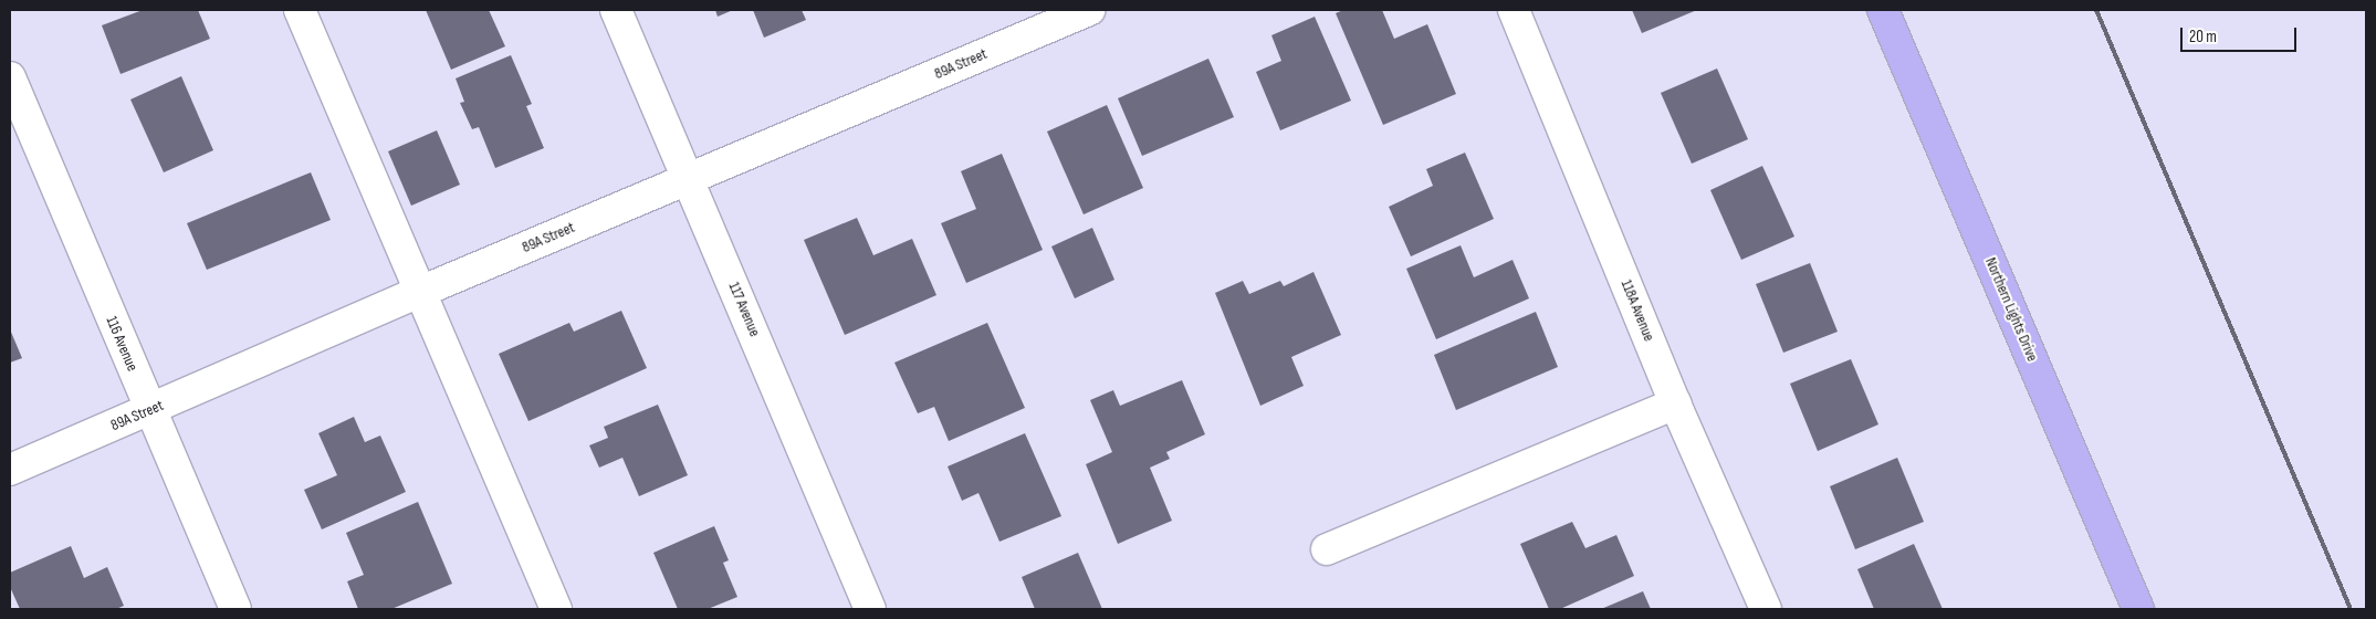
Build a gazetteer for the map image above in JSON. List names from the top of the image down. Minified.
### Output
{"streets":{"main road":["Northern Lights Drive"],"street":["89A Street","117 Avenue","118A Avenue","116 Avenue"]},"crossings":[["89A Street","117 Avenue"],["89A Street","116 Avenue"]],"scale_bar":"20 m"}
